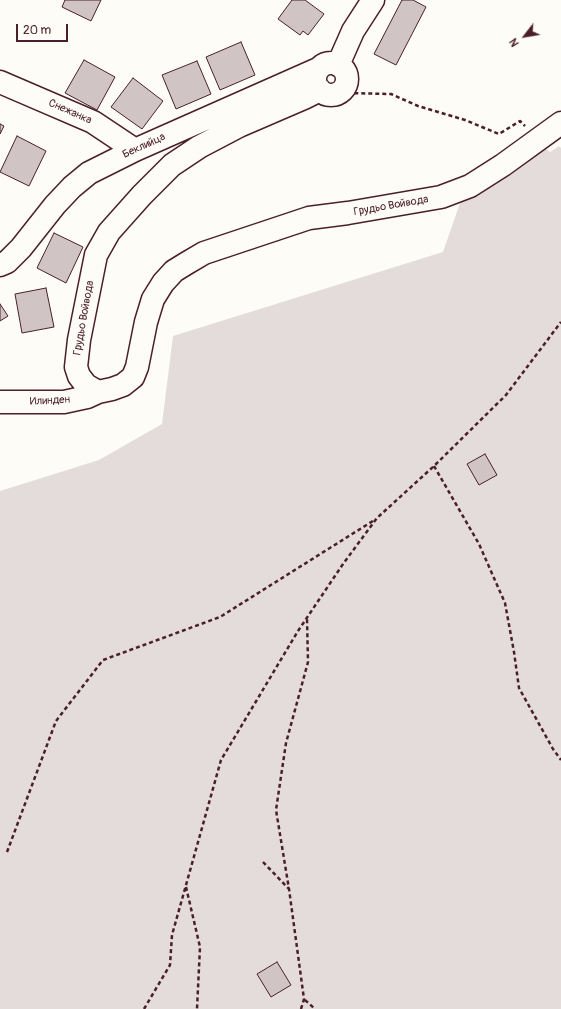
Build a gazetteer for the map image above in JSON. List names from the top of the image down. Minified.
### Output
{"streets":{"street":["Снежанка","Беклийца","Грудьо Войвода","Илинден"]},"crossings":[["Снежанка","Беклийца"],["Беклийца","Грудьо Войвода"],["Грудьо Войвода","Илинден"]],"scale_bar":"20 m","north":"bottom left"}
